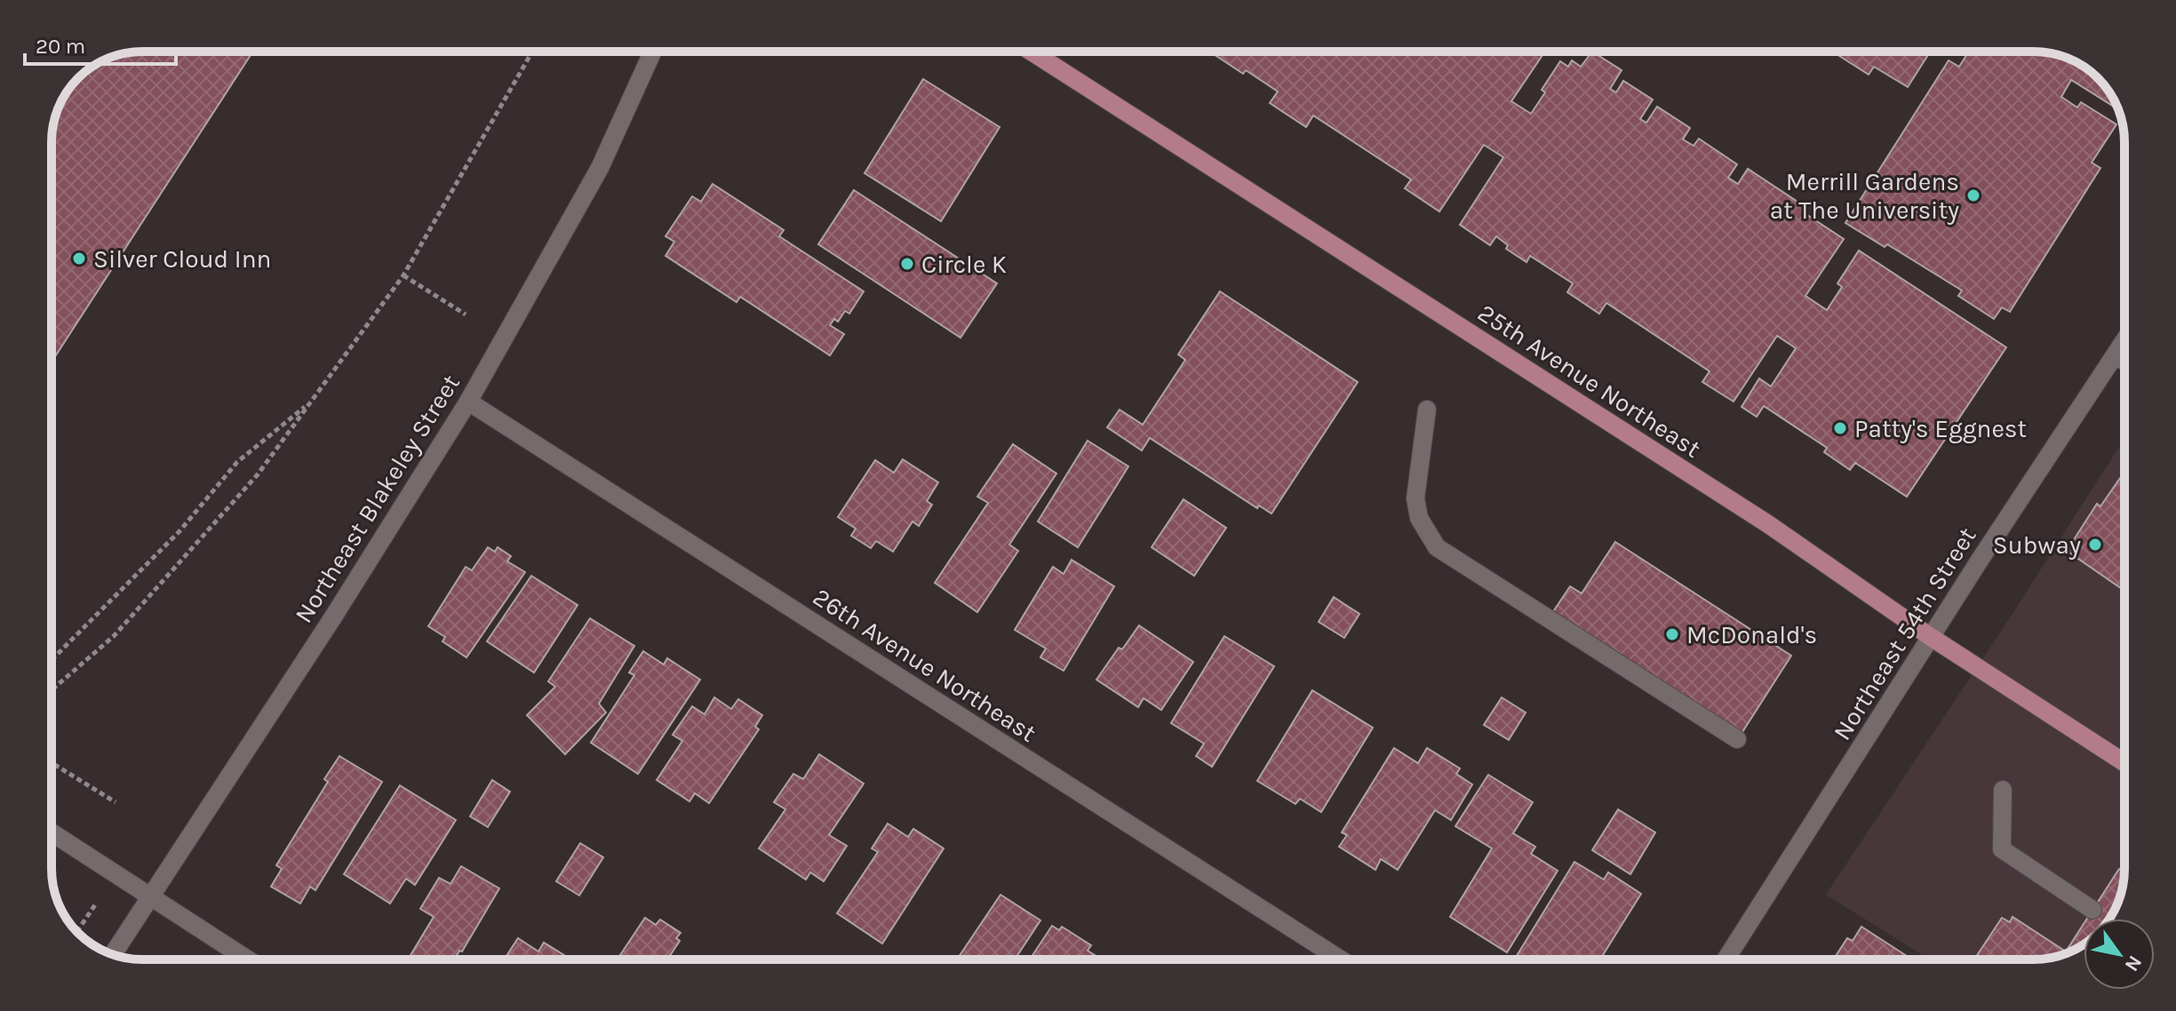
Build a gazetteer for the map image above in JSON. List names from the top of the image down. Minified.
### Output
{"streets":{"main road":["25th Avenue Northeast"],"street":["Northeast Blakeley Street","Northeast 54th Street","26th Avenue Northeast"]},"crossings":[["25th Avenue Northeast","Northeast 54th Street"],["Northeast Blakeley Street","26th Avenue Northeast"]],"places":["Merrill Gardens at The University","Silver Cloud Inn","Circle K","Patty's Eggnest","Subway","McDonald's"],"scale_bar":"20 m","north":"bottom right"}
